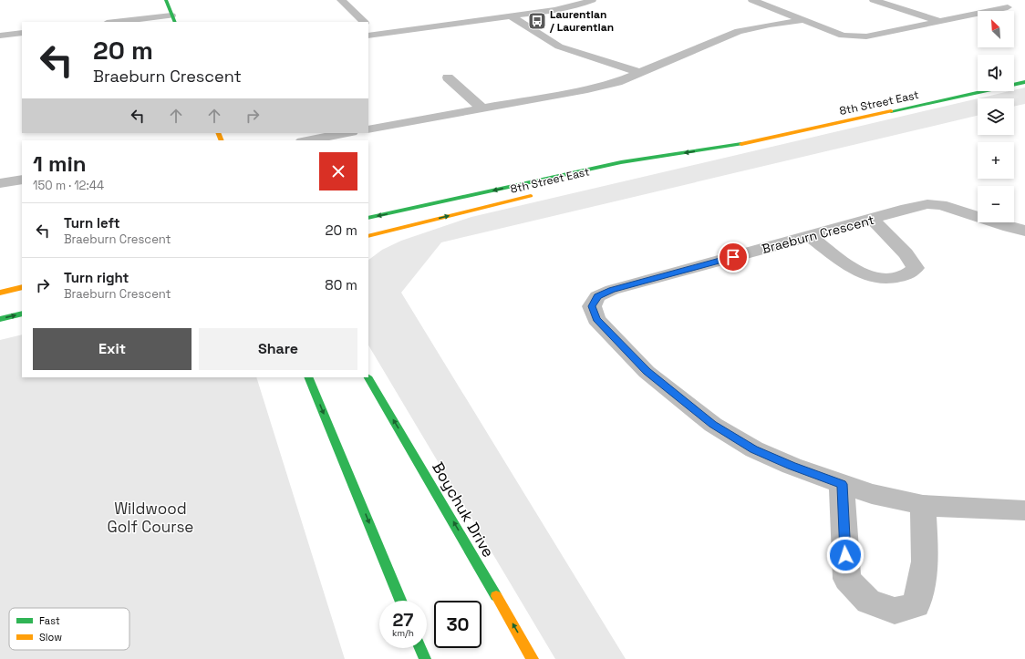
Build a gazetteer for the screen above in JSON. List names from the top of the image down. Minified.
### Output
{"streets":{"main road":["8th Street East","Boychuk Drive"],"street":["Braeburn Crescent"]},"parks":["Wildwood Golf Course"],"places":{"bus stop":["Laurentian / Laurentian"]},"legend":["Fast","Slow"],"north":"top left","page":{"map_buttons":["+","−"],"turn":["20 m","Braeburn Crescent"],"heading":["1 min","150 m · 12:44"],"list":[{"name":"Turn left","note":"Braeburn Crescent","value":"20 m"},{"name":"Turn right","note":"Braeburn Crescent","value":"80 m"}],"buttons":["Exit","Share"],"speed":"27 km/h","limit":"30"}}
